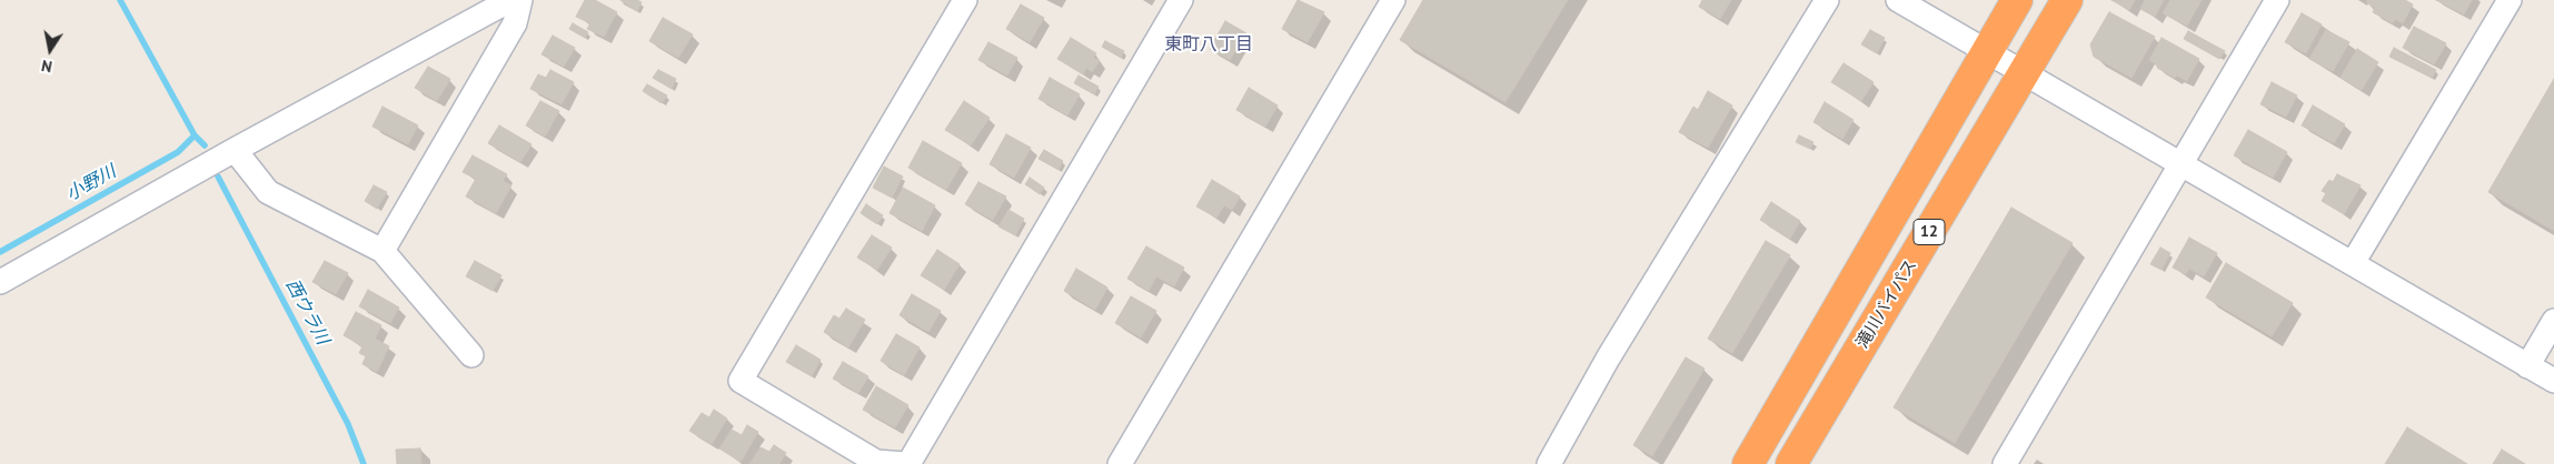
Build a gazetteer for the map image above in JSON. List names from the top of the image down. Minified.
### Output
{"streets":{"highway":["12","滝川バイパス"]},"districts":["東町八丁目"],"water":["小野川","西ウラ川"],"north":"bottom"}
